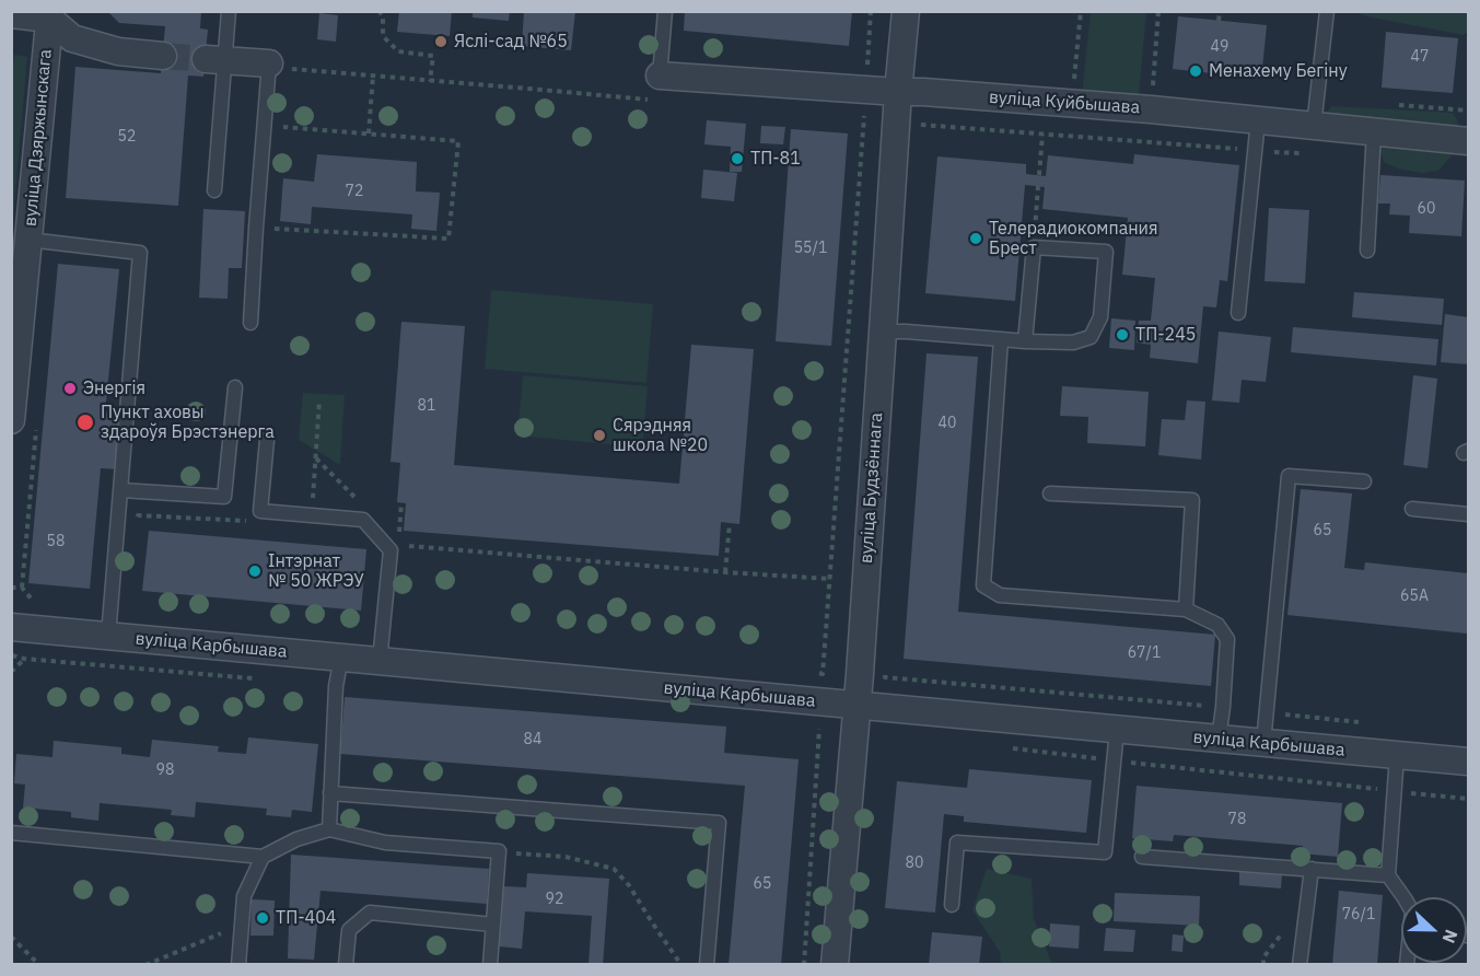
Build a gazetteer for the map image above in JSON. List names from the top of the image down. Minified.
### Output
{"streets":{"street":["вуліца Куйбышава","вуліца Дзяржынскага","вуліца Будзённага","вуліца Карбышава"]},"crossings":[["вуліца Куйбышава","вуліца Будзённага"],["вуліца Будзённага","вуліца Карбышава"]],"places":["Яслі-сад №65","Менахему Бегіну","ТП-81","Телерадиокомпания Брест","ТП-245","Энергія","Пункт аховы здароўя Брэстэнерга","Сярэдняя школа №20","Інтэрнат № 50 ЖРЭУ","ТП-404"],"house_numbers":["49","47","52","72","60","55/1","81","40","65","58","65А","67/1","84","98","78","80","65","92","76/1"],"north":"right"}
